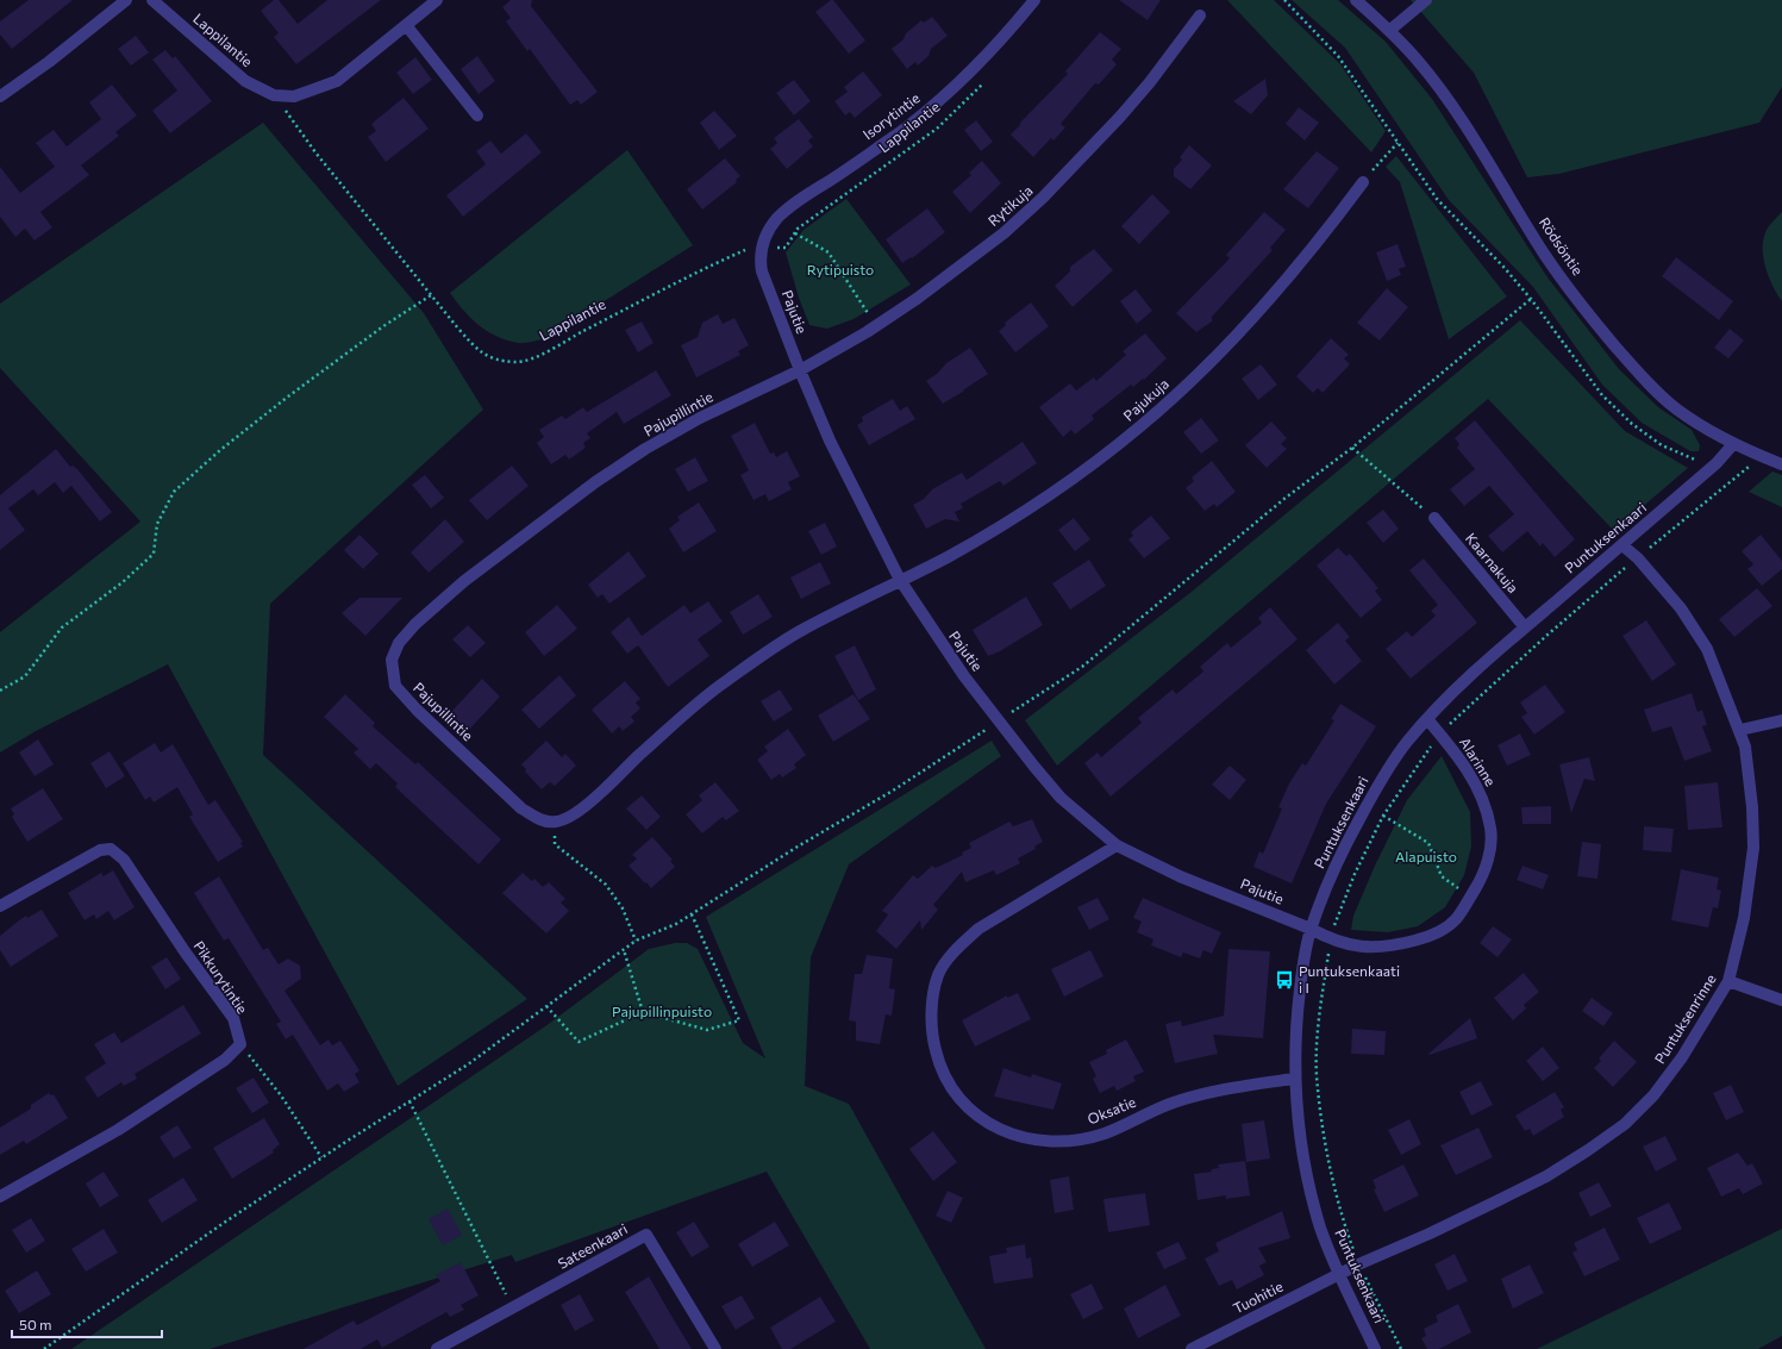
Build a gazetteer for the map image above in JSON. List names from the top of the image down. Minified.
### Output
{"streets":{"street":["Lappilantie","Isorytintie","Rytikuja","Rödsöntie","Pajutie","Pajukuja","Pajupillintie","Puntuksenkaari","Kaarnakuja","Alarinne","Pikkurytintie","Puntuksenrinne","Oksatie","Sateenkaari","Tuohitie"]},"crossings":[["Lappilantie","Isorytintie"],["Lappilantie","Pajutie"],["Isorytintie","Pajutie"],["Rytikuja","Pajutie"],["Rytikuja","Pajupillintie"],["Rödsöntie","Puntuksenkaari"],["Pajutie","Pajukuja"],["Pajutie","Pajupillintie"],["Pajutie","Puntuksenkaari"],["Pajutie","Alarinne"],["Pajutie","Oksatie"],["Puntuksenkaari","Kaarnakuja"],["Puntuksenkaari","Alarinne"],["Puntuksenkaari","Puntuksenrinne"],["Puntuksenkaari","Oksatie"],["Puntuksenkaari","Tuohitie"],["Puntuksenrinne","Tuohitie"]],"parks":["Rytipuisto","Alapuisto","Pajupillinpuisto"],"places":{"bus stop":["Puntuksenkaati i I"]},"scale_bar":"50 m"}
